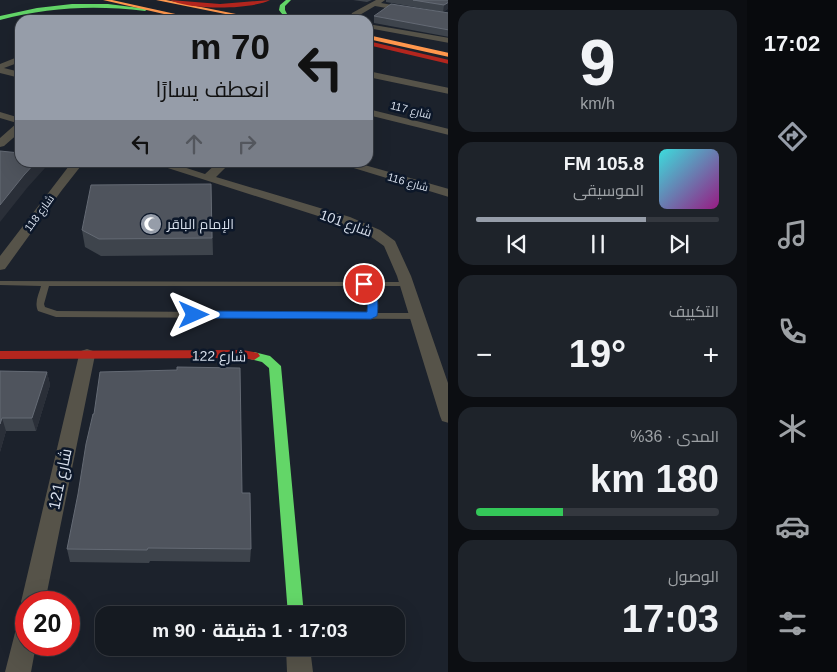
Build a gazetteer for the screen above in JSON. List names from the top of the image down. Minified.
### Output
{"streets":{"street":["شارع 117","شارع 116","شارع 118","شارع 101","شارع 122","شارع 121"]},"crossings":[["شارع 122","شارع 121"]],"places":{"mosque":["الإمام الباقر"]},"page":{"tabs":"17:02","tile":[["9","km/h"],"التكييف",["المدى · 36%","180 km"],["الوصول","17:03"]],"turn":["70 m","انعطف يسارًا"],"song":["105.8 FM","الموسيقى"],"heat":["−","19°","+"],"limit":"20","trip":"17:03 · 1 دقيقة · 90 m"}}
